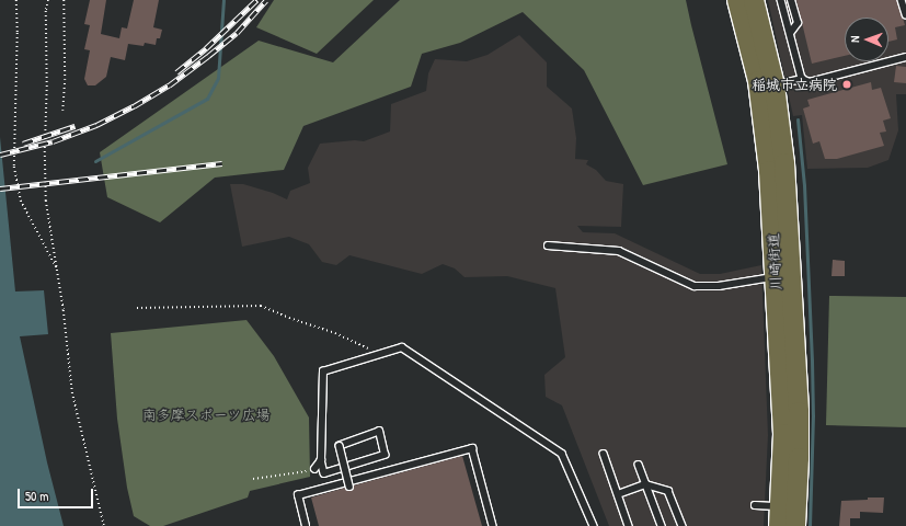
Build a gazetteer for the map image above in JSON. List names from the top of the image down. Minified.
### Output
{"streets":{"main road":["川崎街道"]},"parks":["南多摩スポーツ広場"],"places":["稲城市立病院"],"scale_bar":"50 m","north":"left"}
